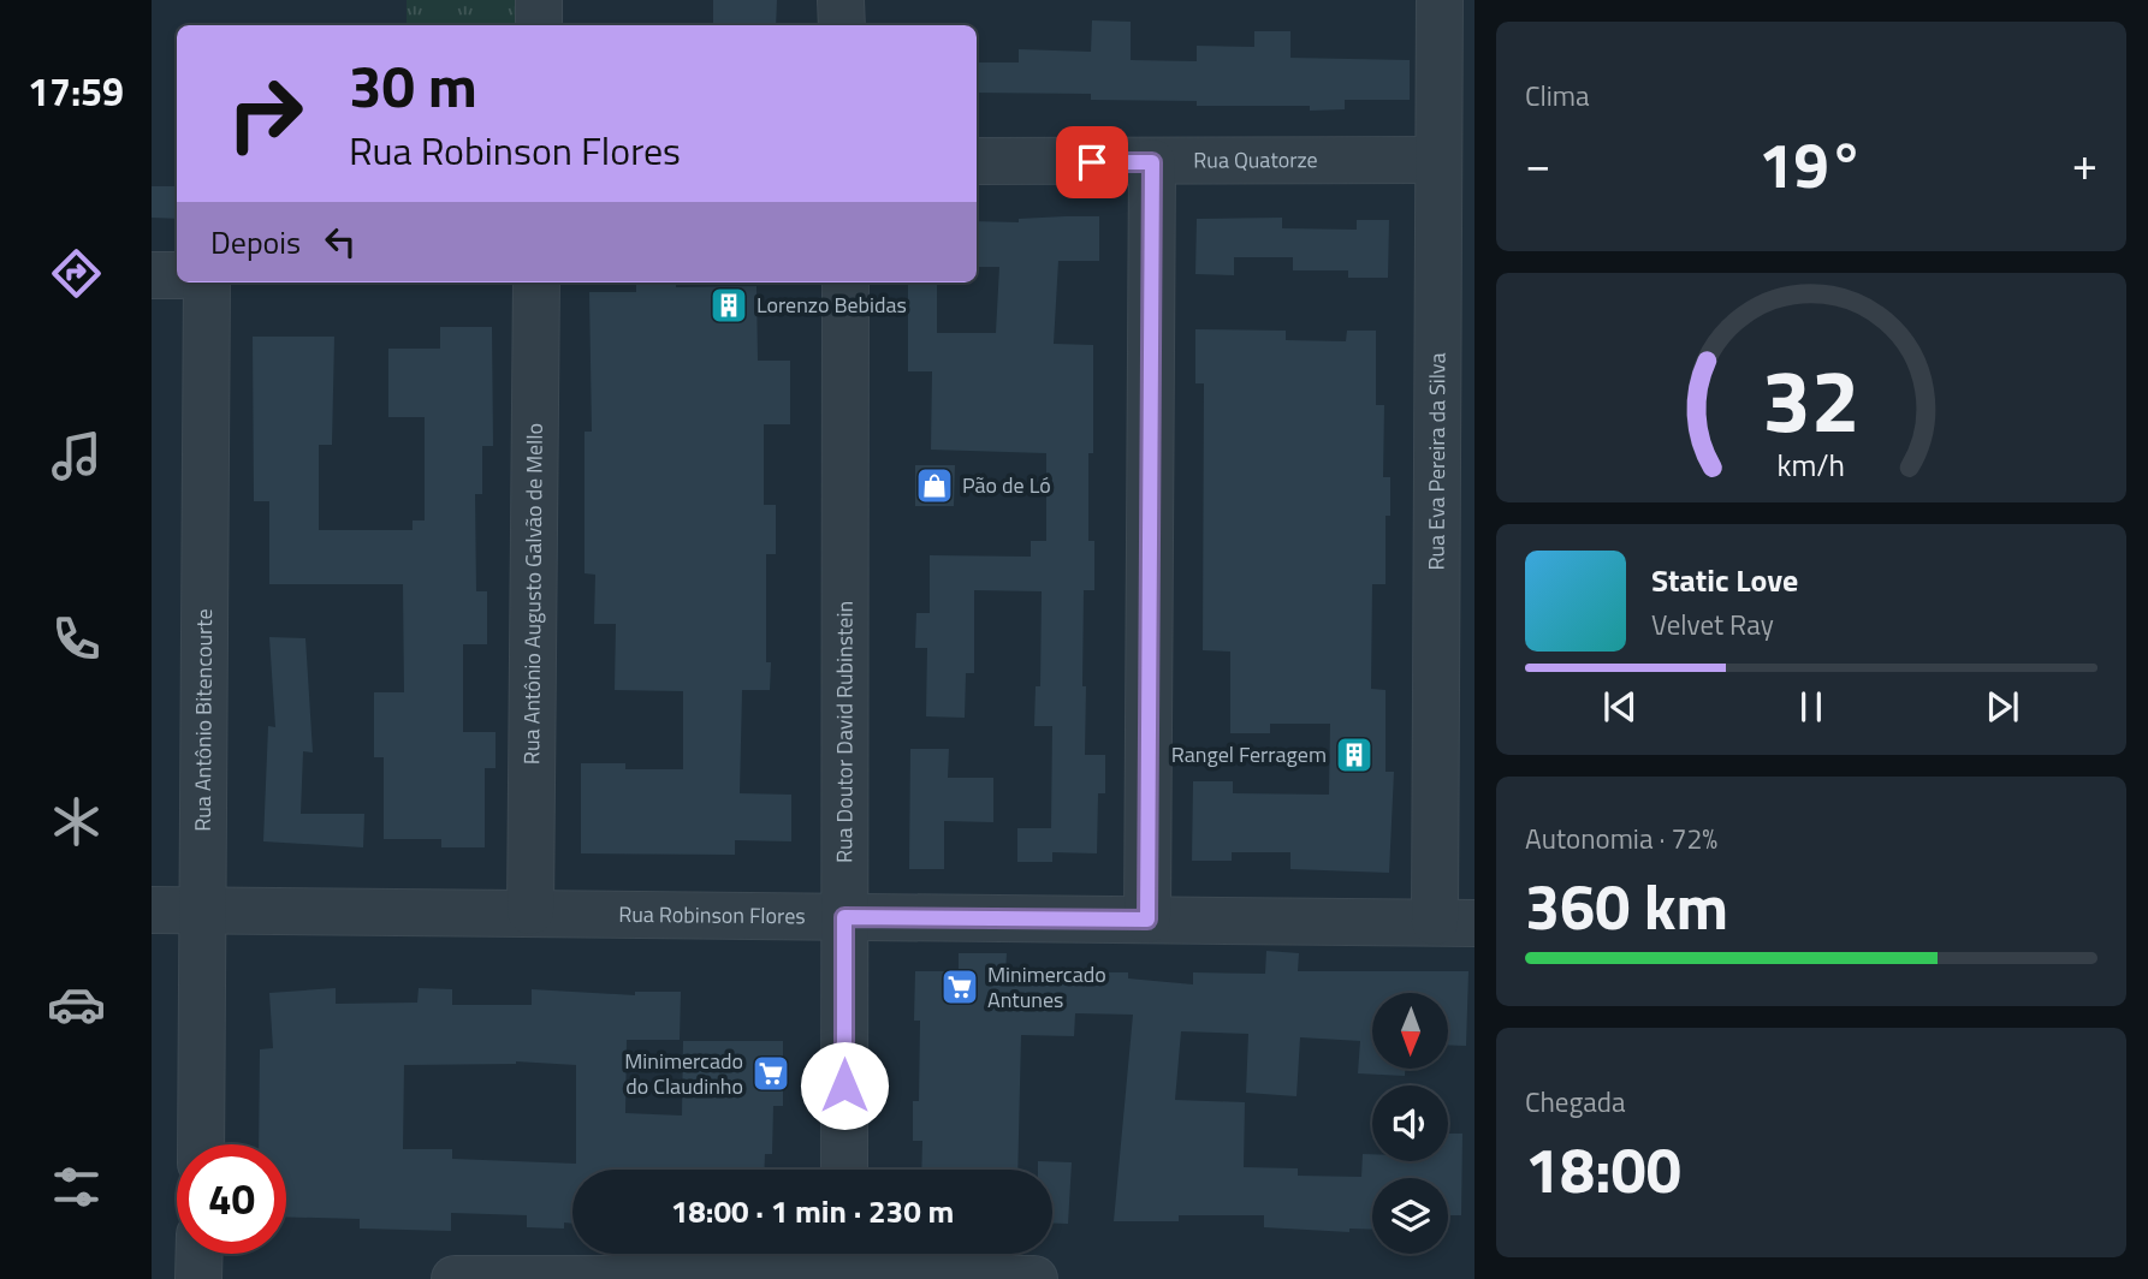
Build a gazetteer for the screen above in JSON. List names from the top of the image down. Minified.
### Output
{"streets":{"street":["Rua Quatorze","Rua Eva Pereira da Silva","Rua Antônio Augusto Galvão de Mello","Rua Antônio Bitencourte","Rua Doutor David Rubinstein","Rua Robinson Flores"]},"crossings":[["Rua Quatorze","Rua Eva Pereira da Silva"],["Rua Eva Pereira da Silva","Rua Robinson Flores"],["Rua Antônio Augusto Galvão de Mello","Rua Robinson Flores"],["Rua Antônio Bitencourte","Rua Robinson Flores"],["Rua Doutor David Rubinstein","Rua Robinson Flores"]],"places":{"building":["Lorenzo Bebidas","Rangel Ferragem"],"shop":["Pão de Ló"],"supermarket":["Minimercado Antunes","Minimercado do Claudinho"]},"north":"bottom","page":{"tabs":"17:59","tile":["Clima",["Autonomia · 72%","360 km"],["Chegada","18:00"]],"turn":["30 m","Rua Robinson Flores"],"heat":["−","19°","+"],"then":"Depois","song":["Static Love","Velvet Ray"],"limit":"40","trip":"18:00 · 1 min · 230 m","gauge":["32","km/h"]}}
